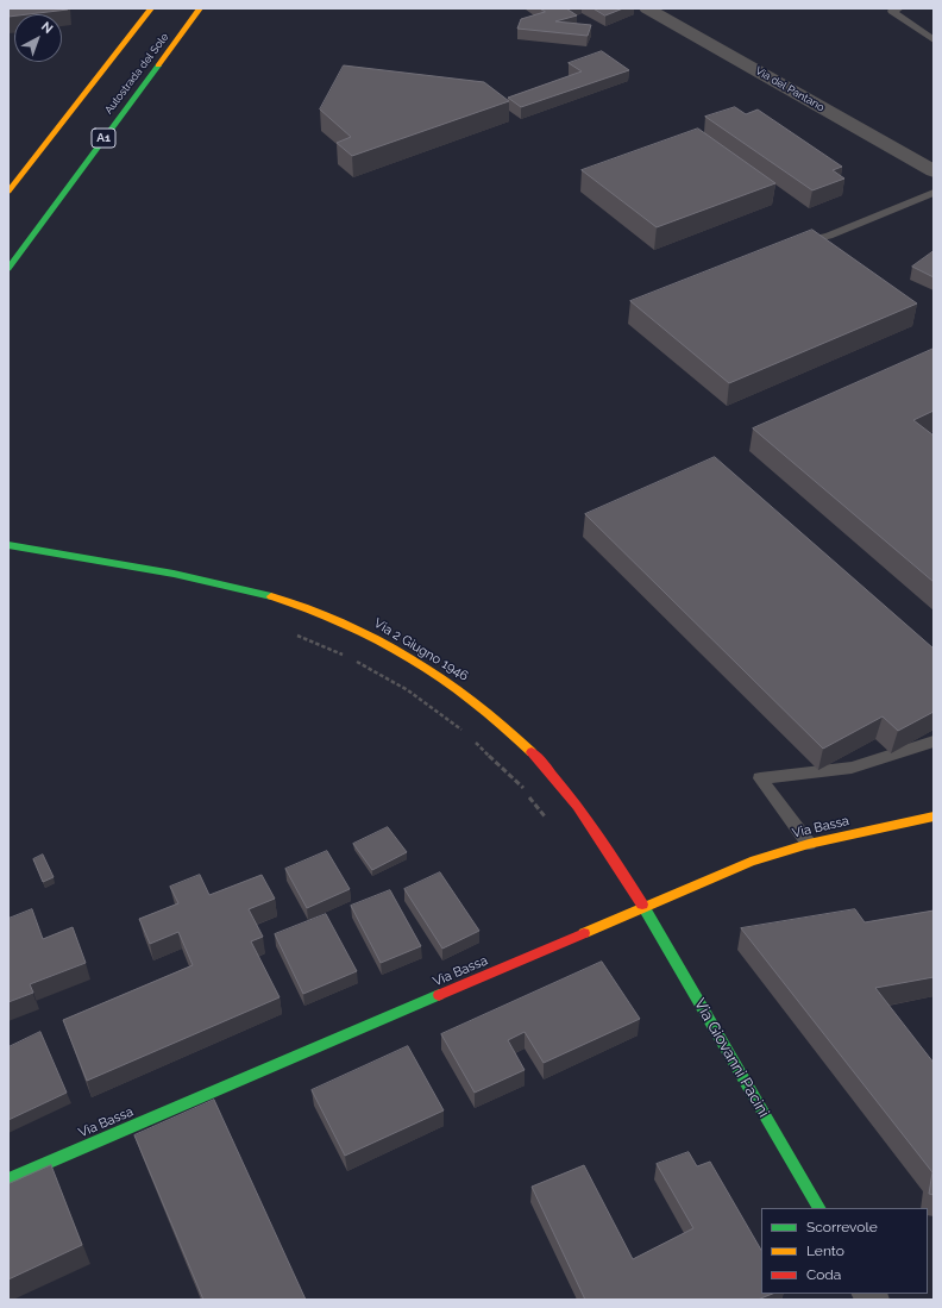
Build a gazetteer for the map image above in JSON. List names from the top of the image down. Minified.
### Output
{"streets":{"main road":["Autostrada del Sole","A1","Via 2 Giugno 1946","Via Bassa","Via Giovanni Pacini"],"street":["Via del Pantano"]},"crossings":[["Via 2 Giugno 1946","Via Bassa"],["Via 2 Giugno 1946","Via Giovanni Pacini"],["Via Bassa","Via Giovanni Pacini"]],"legend":["Scorrevole","Lento","Coda"],"north":"top right"}
